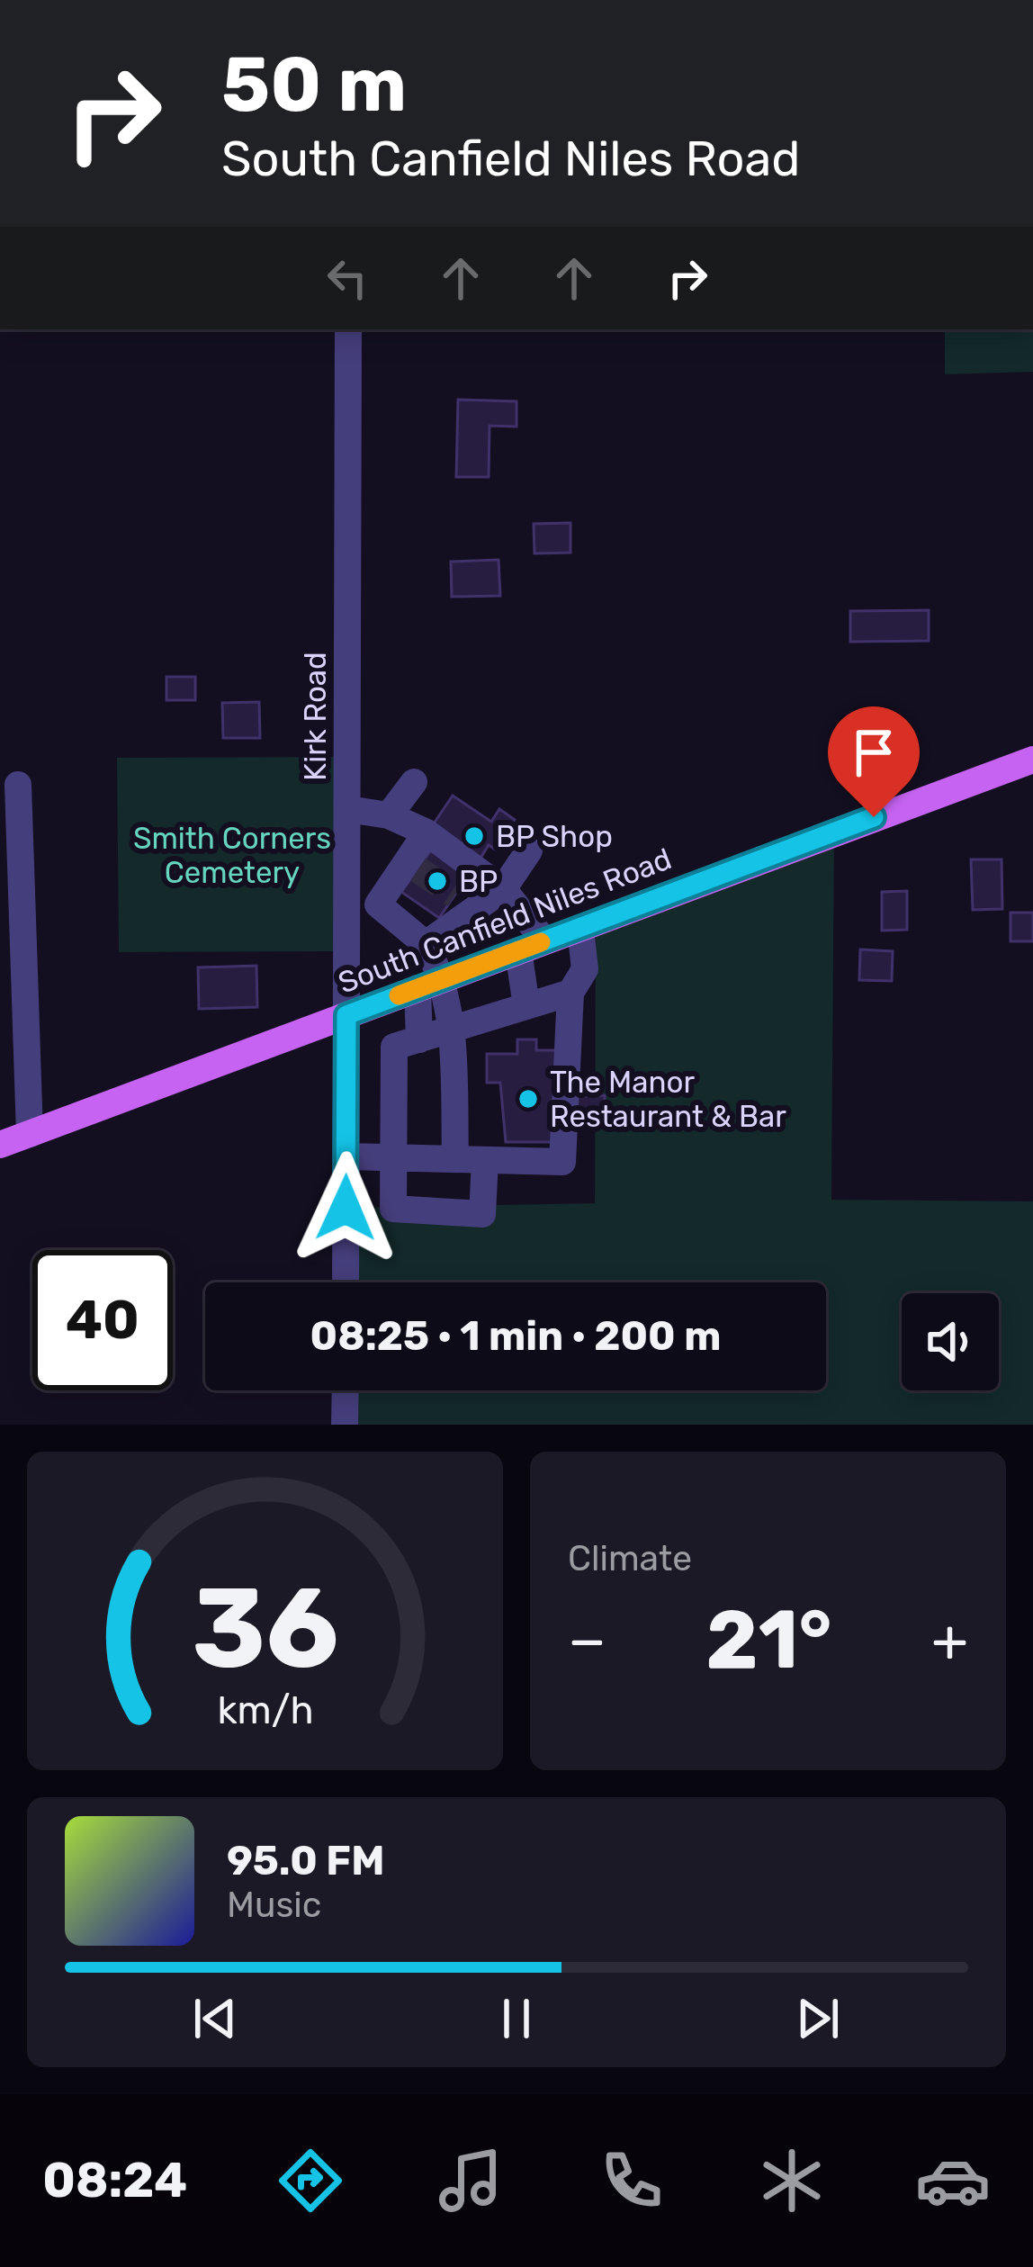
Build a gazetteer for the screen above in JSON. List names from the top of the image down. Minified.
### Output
{"streets":{"main road":["South Canfield Niles Road"],"street":["Kirk Road"]},"crossings":[["Kirk Road","South Canfield Niles Road"]],"parks":["Smith Corners Cemetery"],"places":["BP Shop","BP","The Manor Restaurant & Bar"],"page":{"turn":["50 m","South Canfield Niles Road"],"limit":"40","trip":"08:25 · 1 min · 200 m","tile":"Climate","heat":["−","21°","+"],"song":["95.0 FM","Music"],"tabs":"08:24","gauge":["36","km/h"]}}
